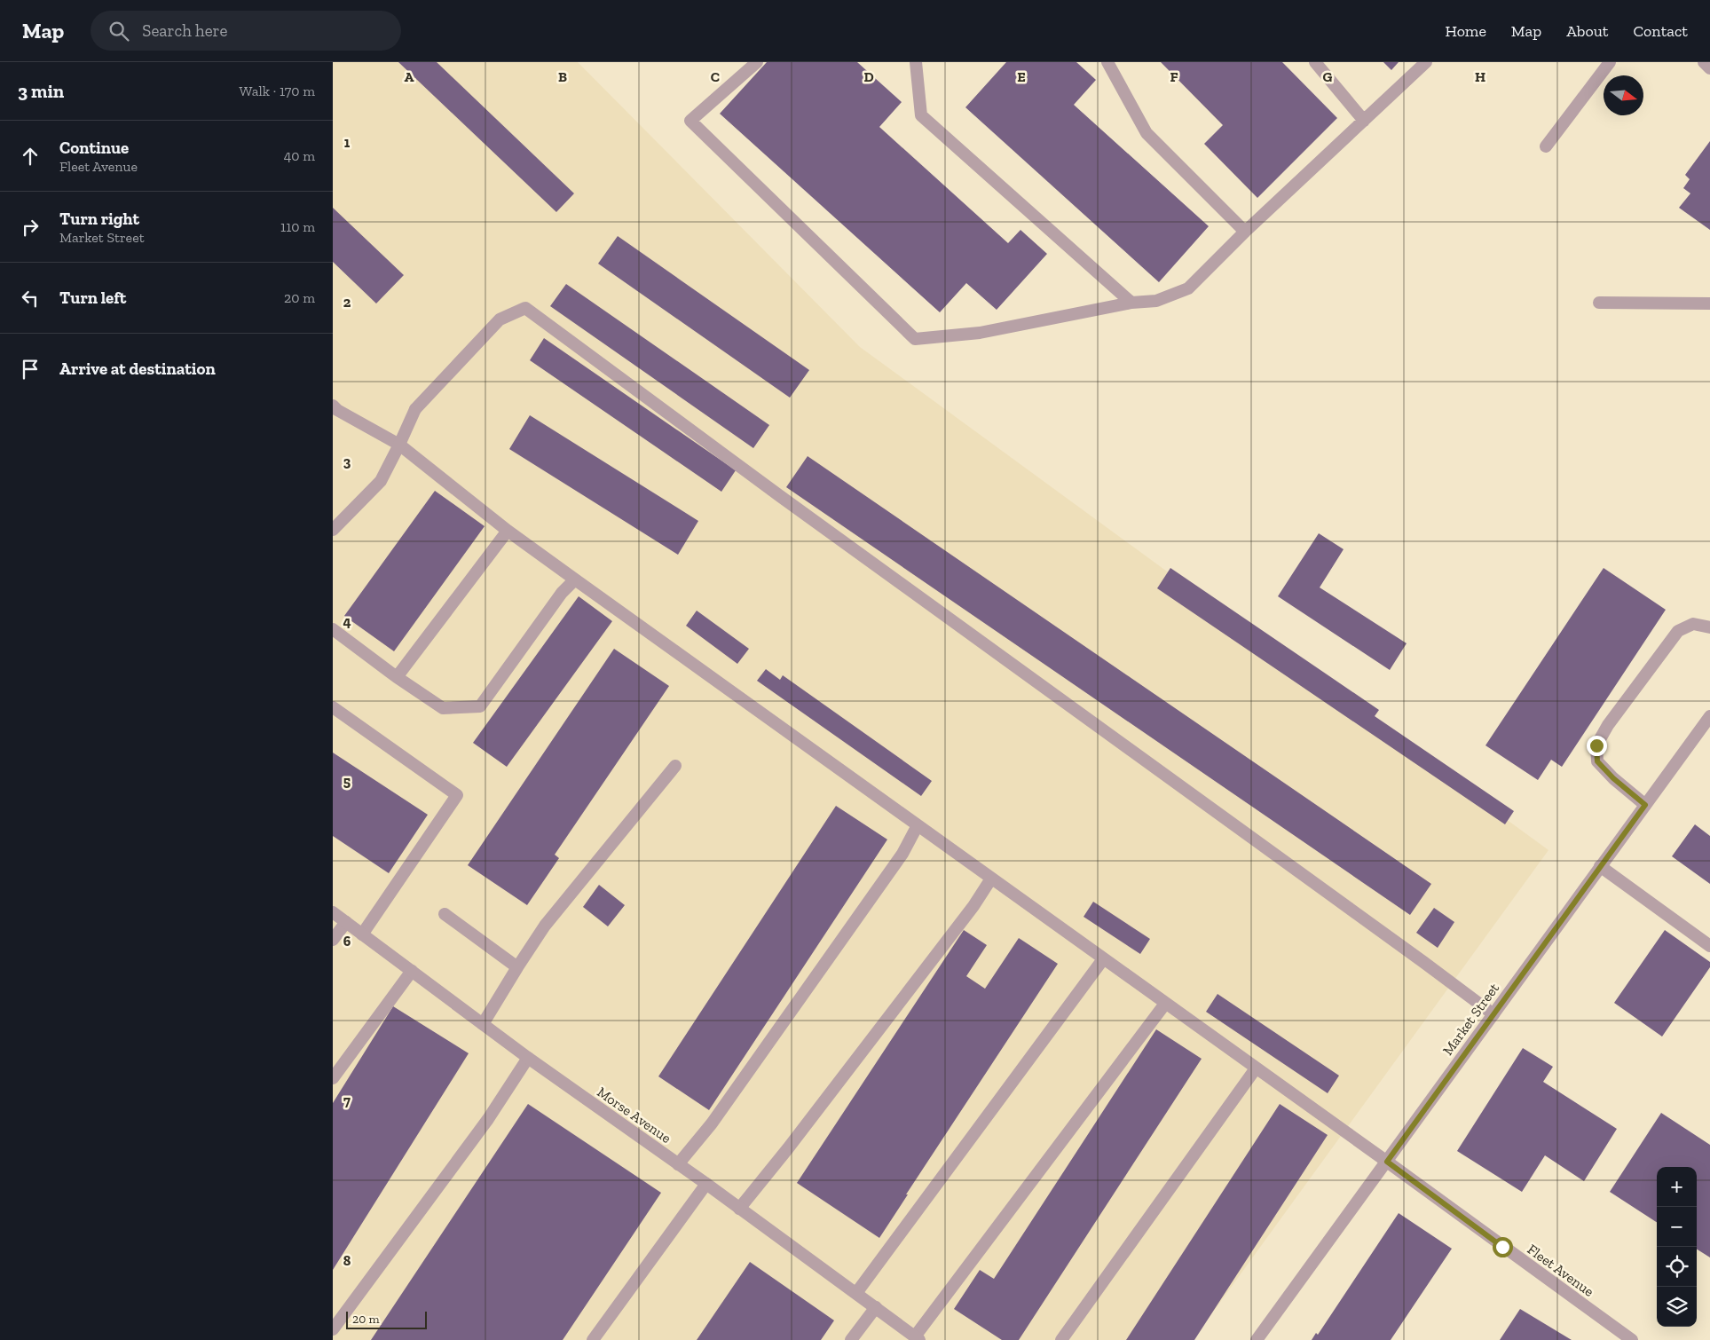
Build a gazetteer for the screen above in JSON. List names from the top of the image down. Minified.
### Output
{"streets":{"street":["Market Street","Morse Avenue","Fleet Avenue"]},"crossings":[["Market Street","Fleet Avenue"]],"scale_bar":"20 m","north":"right","page":{"header":"Map","search":"Search here","nav":["Home","Map","About","Contact"],"heading":["3 min","Walk · 170 m"],"list":[["Continue","Fleet Avenue","40 m"],["Turn right","Market Street","110 m"],["Turn left","20 m"],"Arrive at destination"],"map_buttons":["+","−"],"scale":"20 m"},"grid":{"columns":["A","B","C","D","E","F","G","H"],"rows":["1","2","3","4","5","6","7","8"]}}
